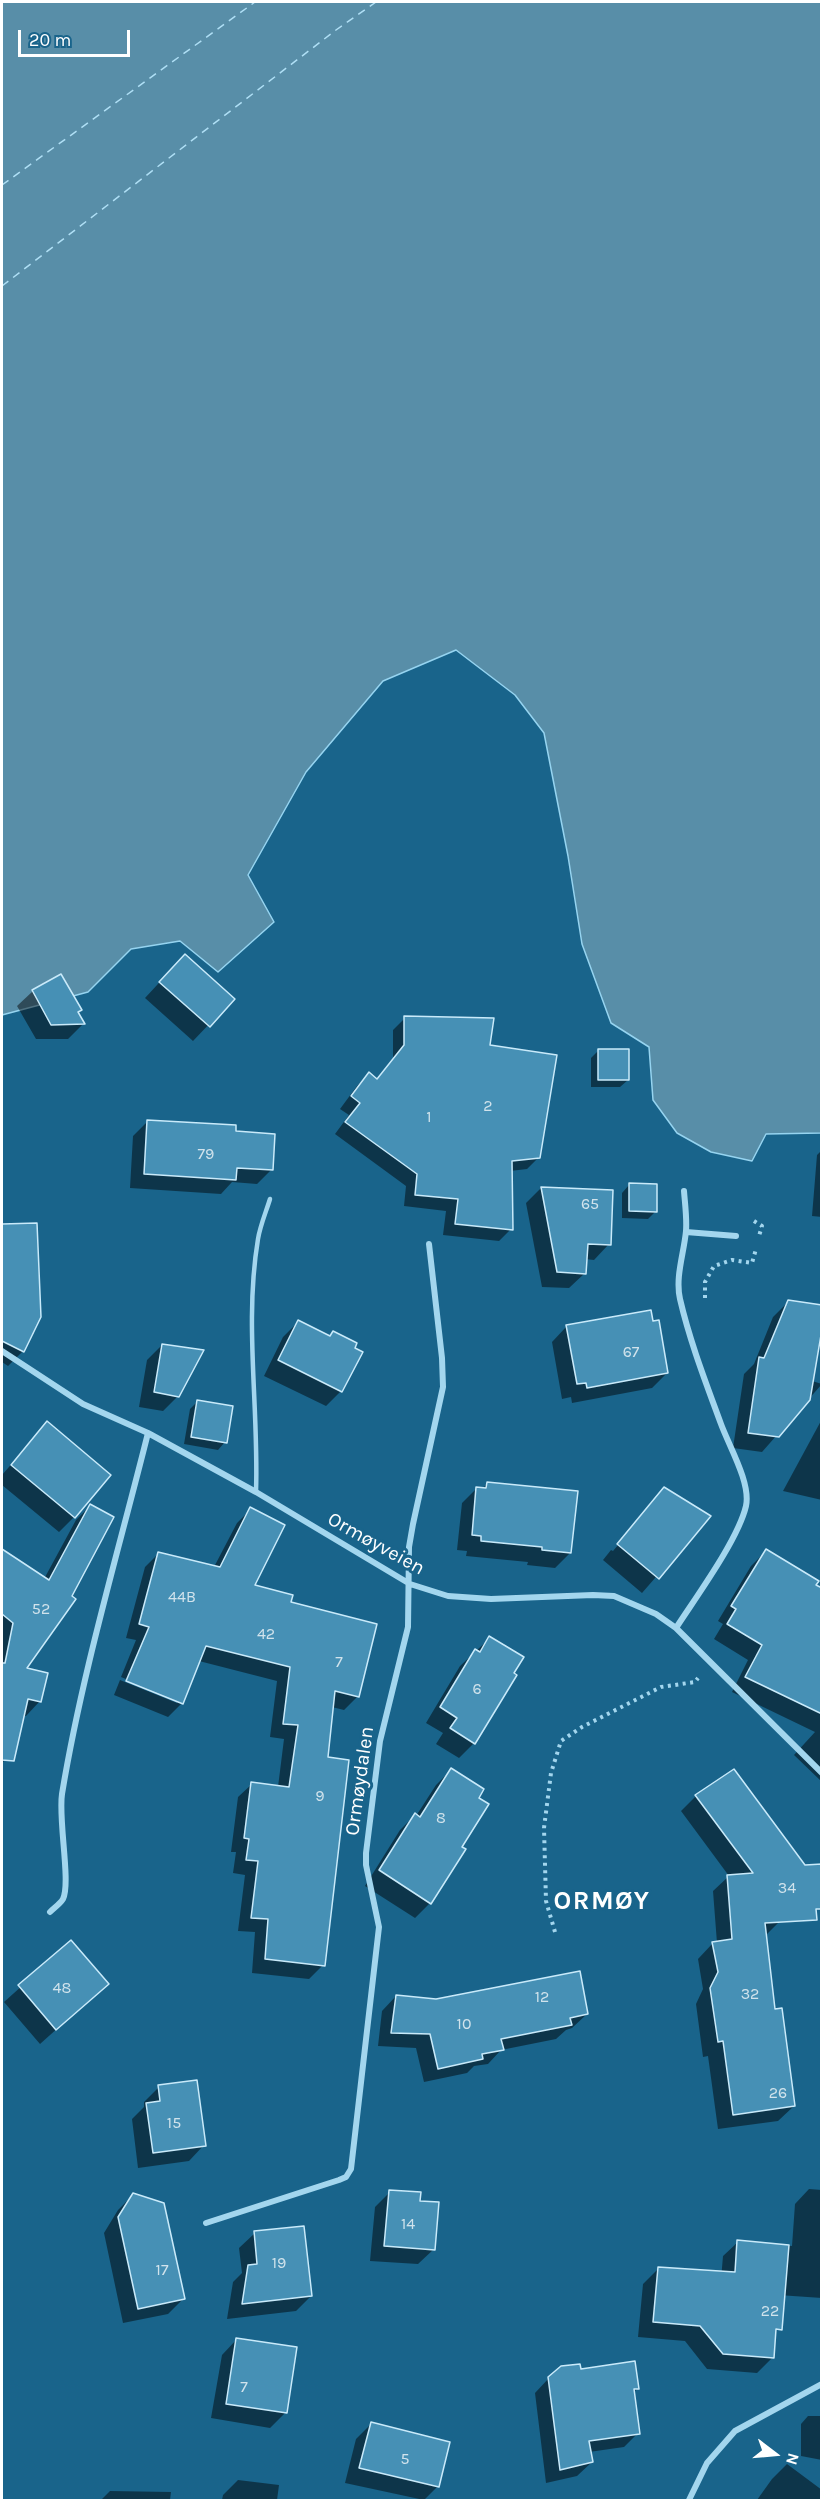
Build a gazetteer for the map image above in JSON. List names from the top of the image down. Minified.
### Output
{"streets":{"street":["Ormøyveien","Ormøydalen"]},"crossings":[["Ormøyveien","Ormøydalen"]],"districts":["ORMØY"],"house_numbers":["2","1","79","65","67","44B","52","42","7","6","9","8","34","48","32","12","10","26","15","14","19","17","22","7","5"],"scale_bar":"20 m","north":"right"}
